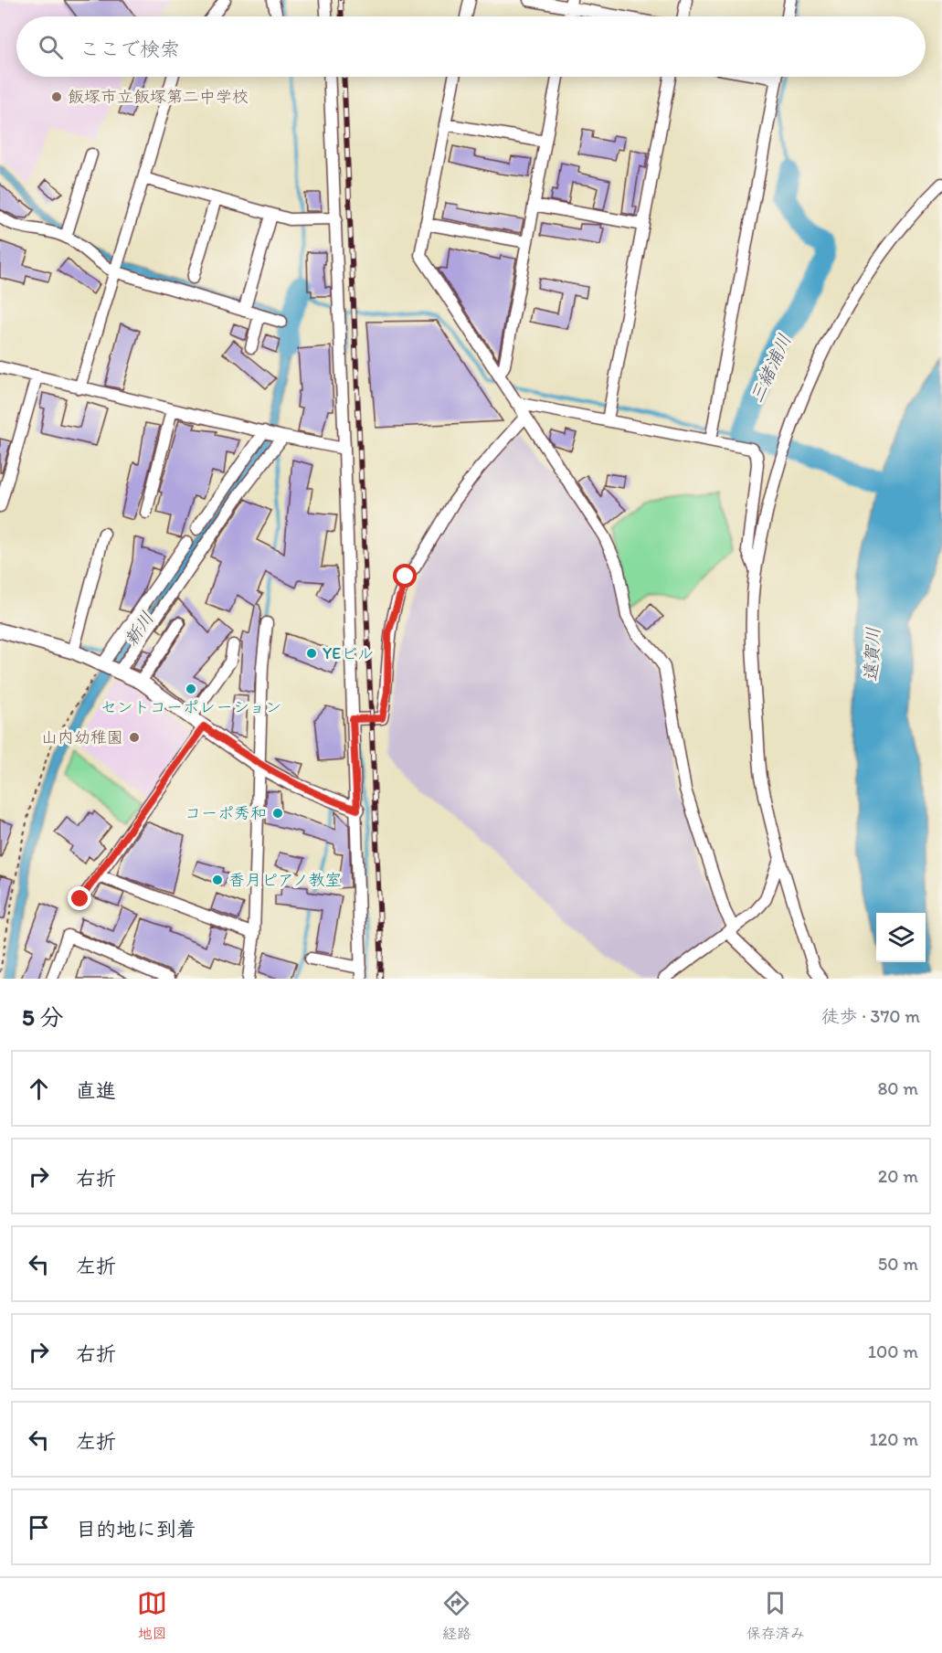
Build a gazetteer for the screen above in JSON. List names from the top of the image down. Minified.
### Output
{"water":["三緒浦川","新川","遠賀川"],"places":["飯塚市立飯塚第二中学校","YEビル","セントコーポレーション","山内幼稚園","コーポ秀和","香月ピアノ教室"],"page":{"search":"ここで検索","heading":["5 分","徒歩 · 370 m"],"list":[["直進","80 m"],["右折","20 m"],["左折","50 m"],["右折","100 m"],["左折","120 m"],"目的地に到着"],"nav":["地図","経路","保存済み"]}}
